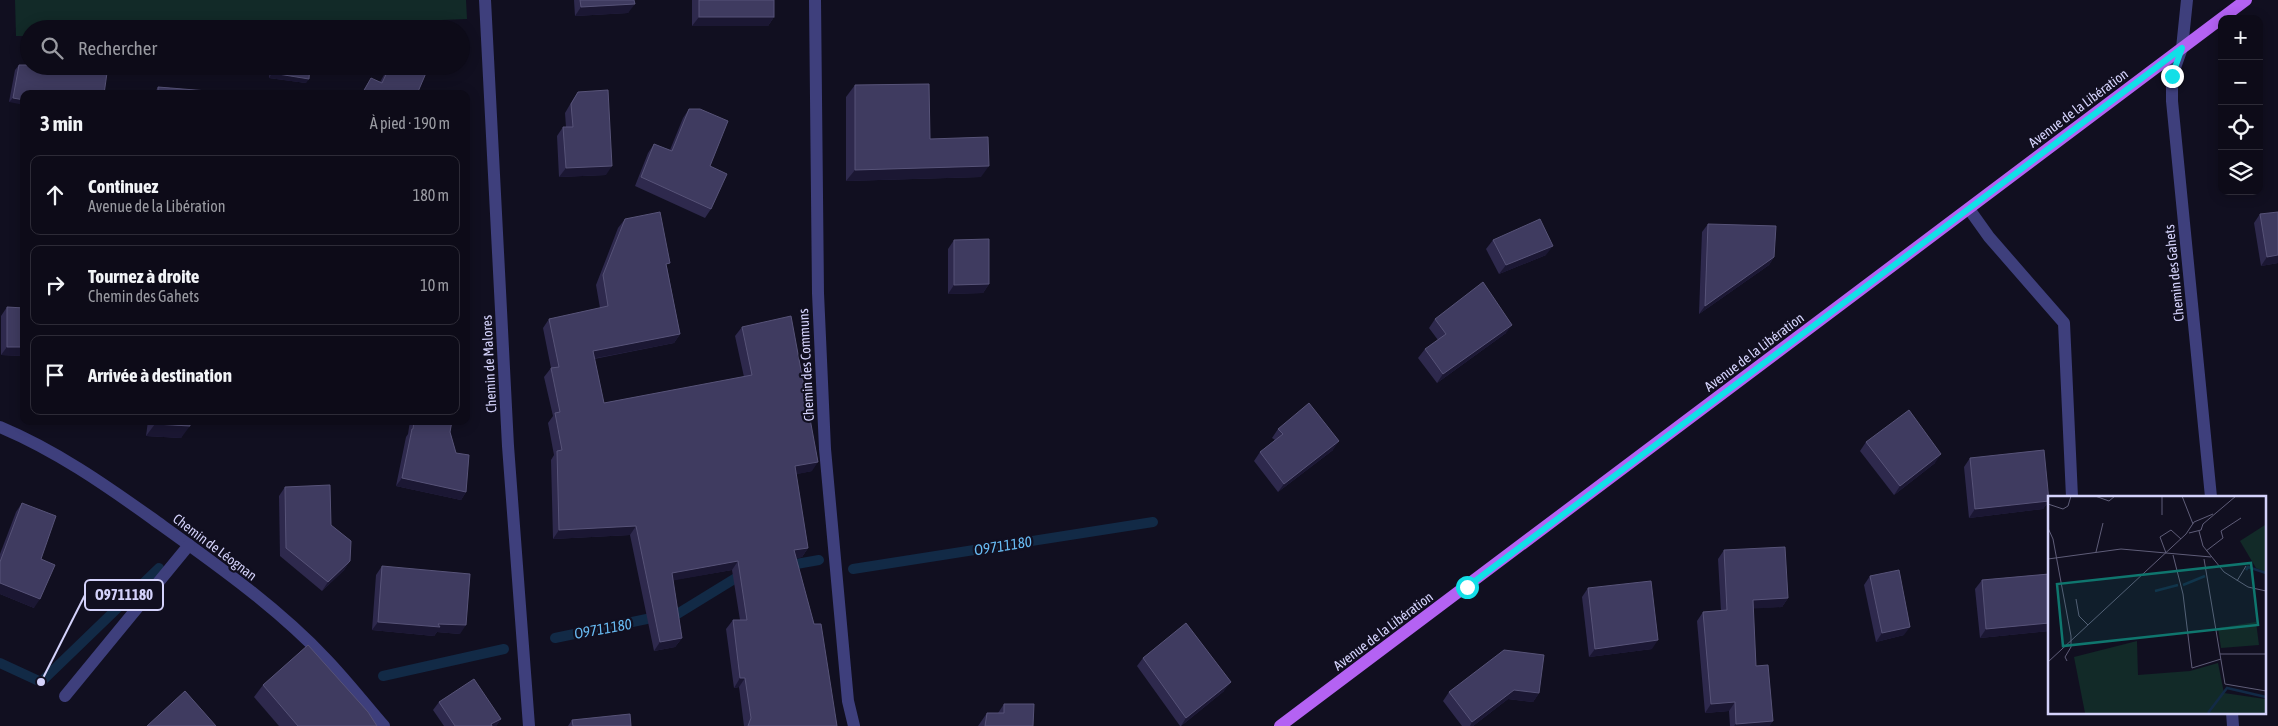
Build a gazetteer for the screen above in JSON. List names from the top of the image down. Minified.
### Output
{"streets":{"main road":["Avenue de la Libération"],"street":["Chemin des Gahets","Chemin de Malores","Chemin des Communs","Chemin de Léognan"]},"crossings":[["Avenue de la Libération","Chemin des Gahets"]],"water":["O9711180"],"places":["O9711180"],"page":{"map_buttons":["+","−"],"search":"Rechercher","heading":["3 min","À pied · 190 m"],"list":[["Continuez","Avenue de la Libération","180 m"],["Tournez à droite","Chemin des Gahets","10 m"],"Arrivée à destination"]}}
